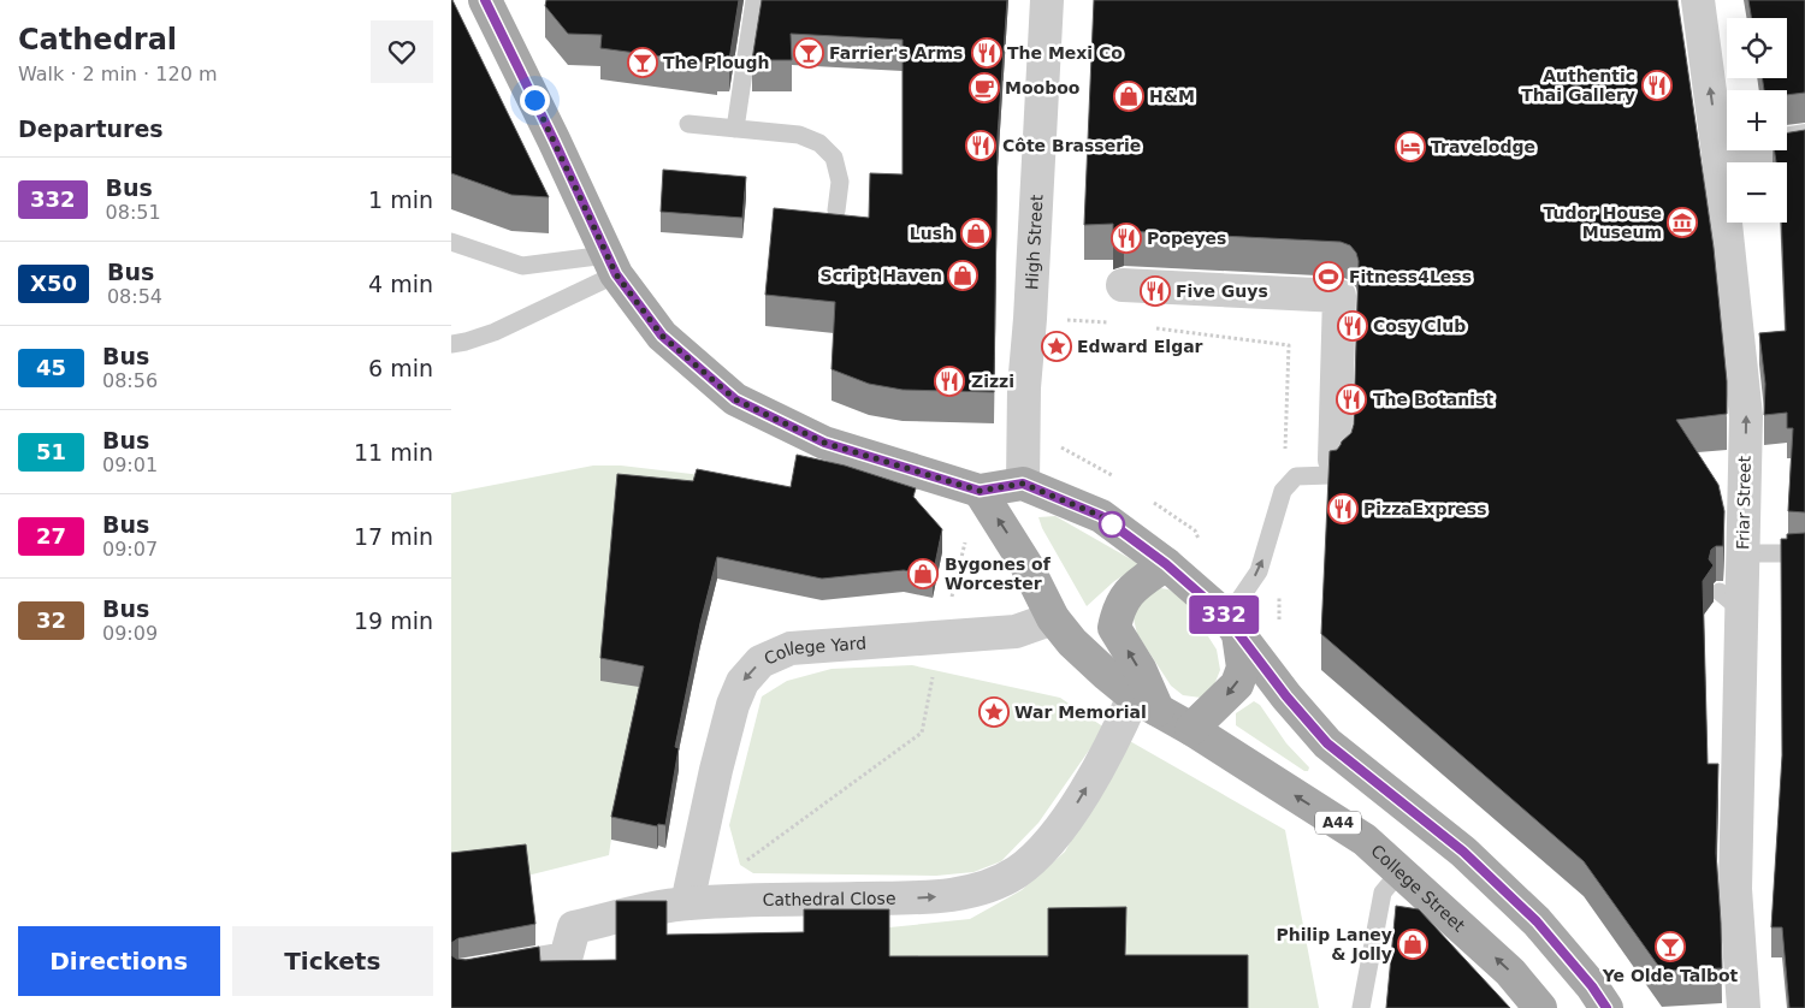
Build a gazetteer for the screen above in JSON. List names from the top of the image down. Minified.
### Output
{"streets":{"main road":["A44","College Street"],"street":["High Street","Friar Street","College Yard","Cathedral Close"]},"crossings":[["College Yard","A44"],["College Yard","College Street"],["College Yard","Cathedral Close"],["A44","College Street"],["College Street","Cathedral Close"]],"one_way":["Friar Street","College Yard","Cathedral Close"],"places":{"bar":["Farrier's Arms","The Plough","Ye Olde Talbot"],"restaurant":["The Mexi Co","Authentic Thai Gallery","Côte Brasserie","Popeyes","Five Guys","Cosy Club","Zizzi","The Botanist","PizzaExpress"],"cafe":["Mooboo"],"shop":["H&M","Lush","Script Haven","Bygones of Worcester","Philip Laney & Jolly"],"hotel":["Travelodge"],"museum":["Tudor House Museum"],"sports":["Fitness4Less"],"place":["Edward Elgar","War Memorial"]},"lines":["bus line 332"],"page":{"heading":[["Cathedral","Walk · 2 min · 120 m"],"Departures"],"on_map":"332","map_buttons":["+","−"],"list":[{"mark":"332","name":"Bus","note":"08:51","value":"1 min"},{"mark":"X50","name":"Bus","note":"08:54","value":"4 min"},{"mark":"45","name":"Bus","note":"08:56","value":"6 min"},{"mark":"51","name":"Bus","note":"09:01","value":"11 min"},{"mark":"27","name":"Bus","note":"09:07","value":"17 min"},{"mark":"32","name":"Bus","note":"09:09","value":"19 min"}],"buttons":["Directions","Tickets"]}}
